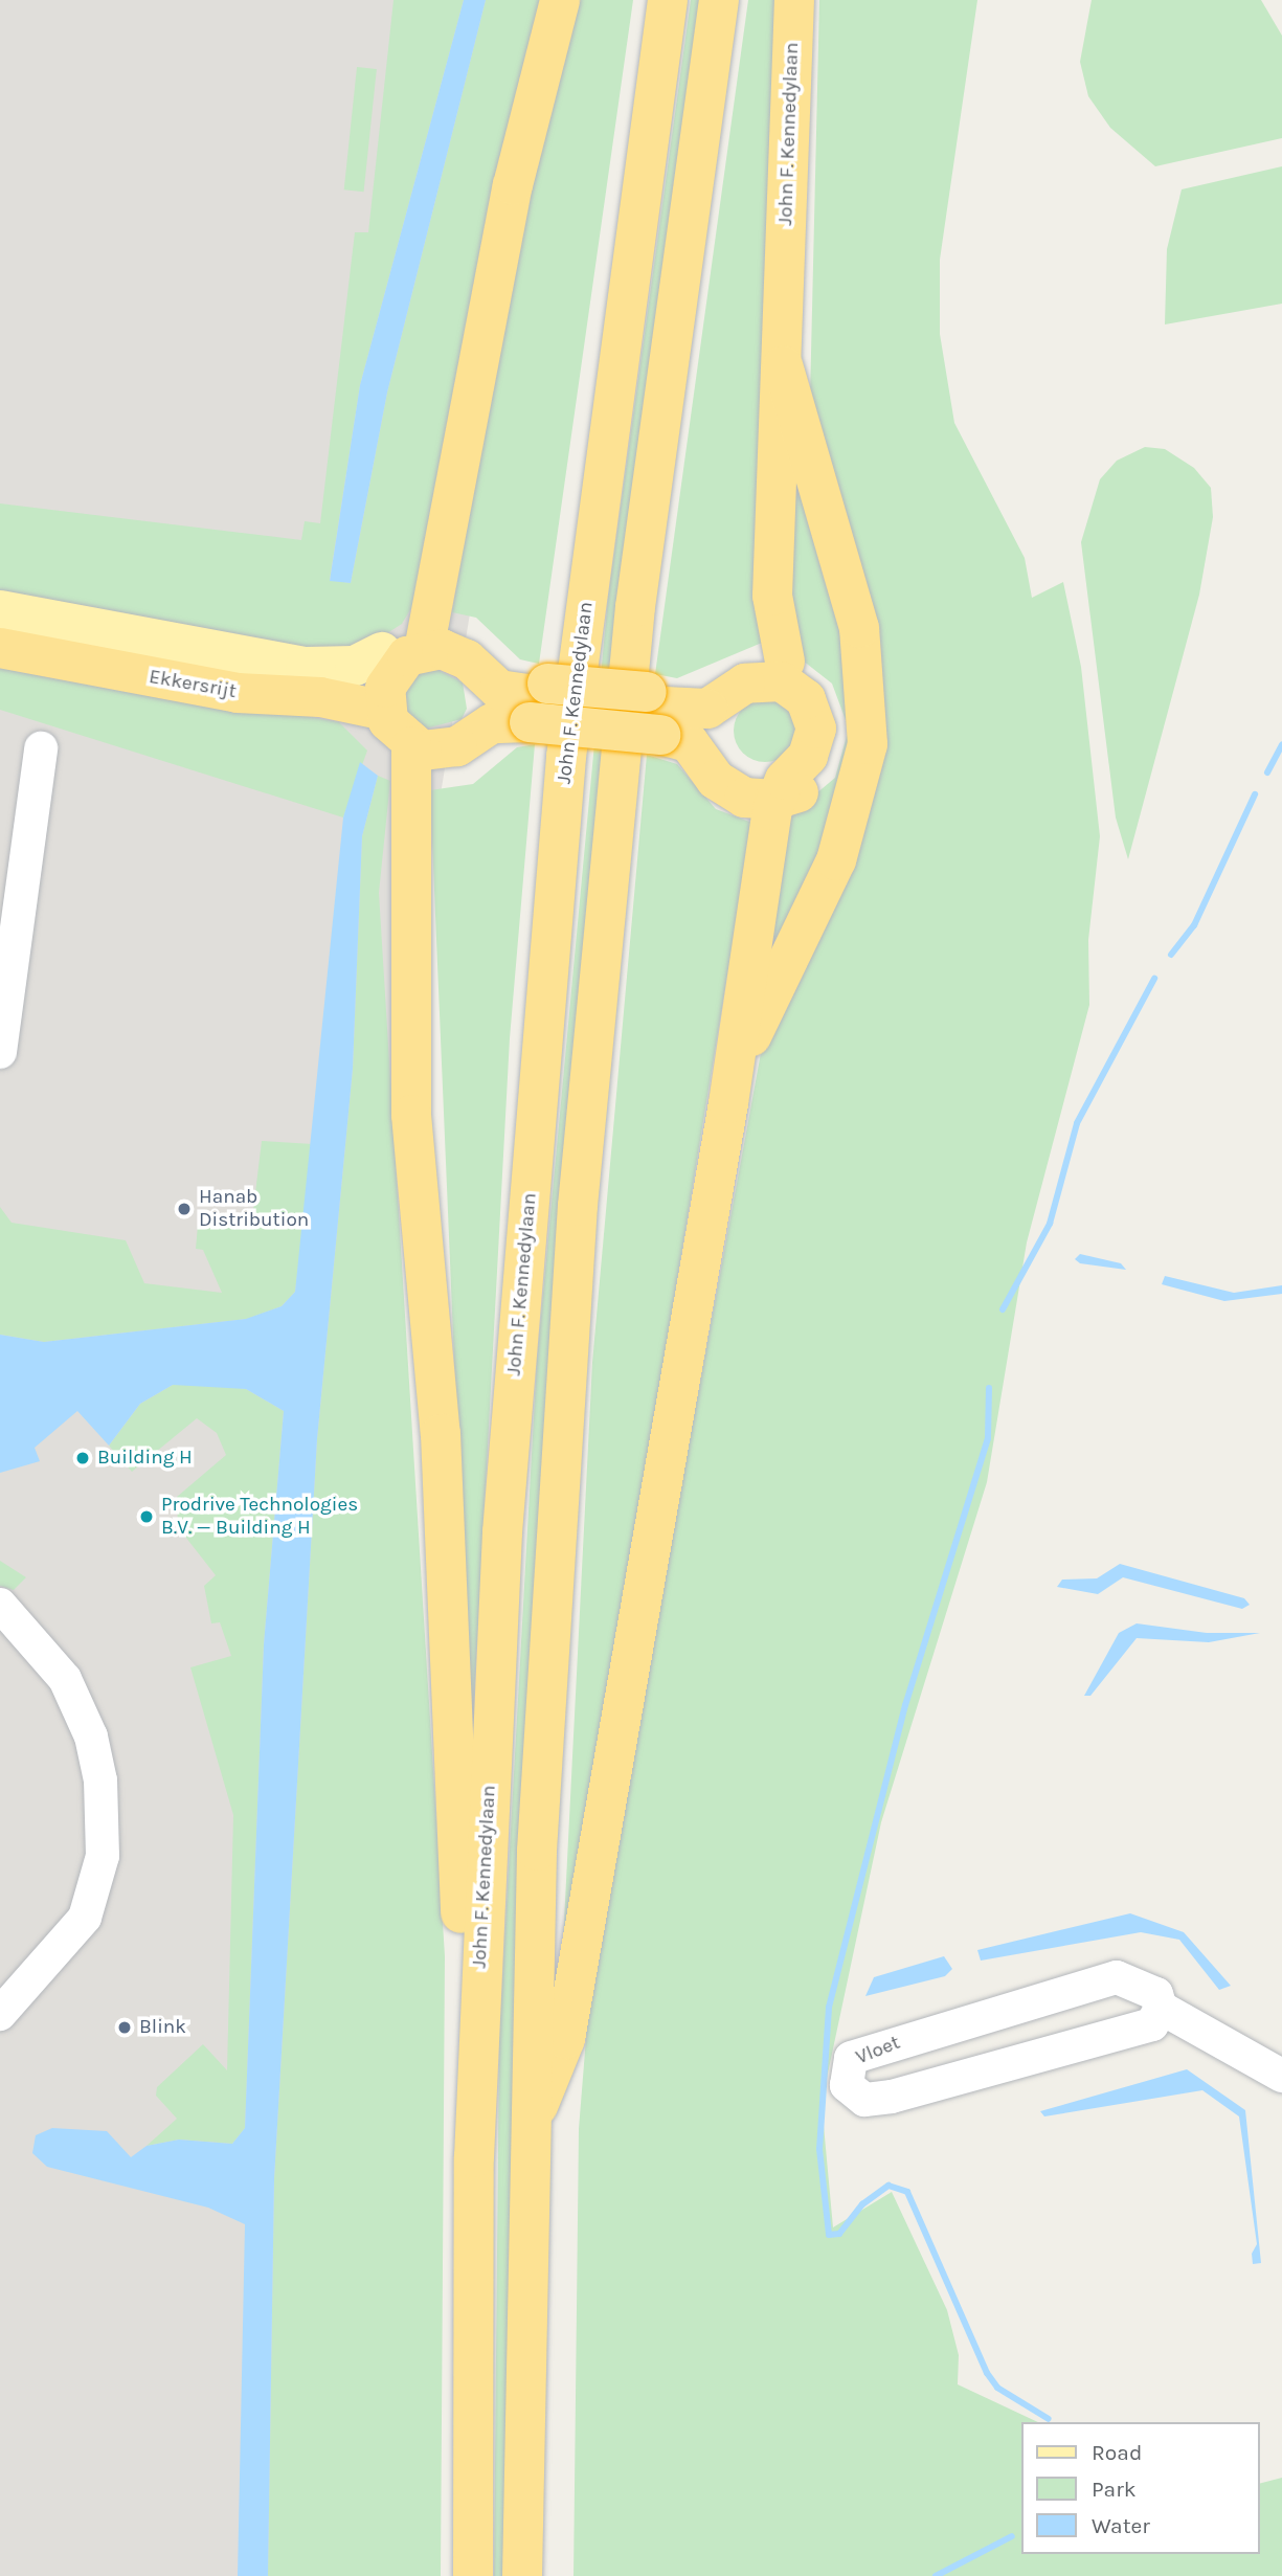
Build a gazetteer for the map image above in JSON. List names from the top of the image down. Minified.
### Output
{"streets":{"highway":["John F. Kennedylaan","Ekkersrijt"],"street":["Vloet"]},"places":["Hanab Distribution","Building H","Prodrive Technologies B.V. — Building H","Blink"],"legend":["Road","Park","Water"]}
